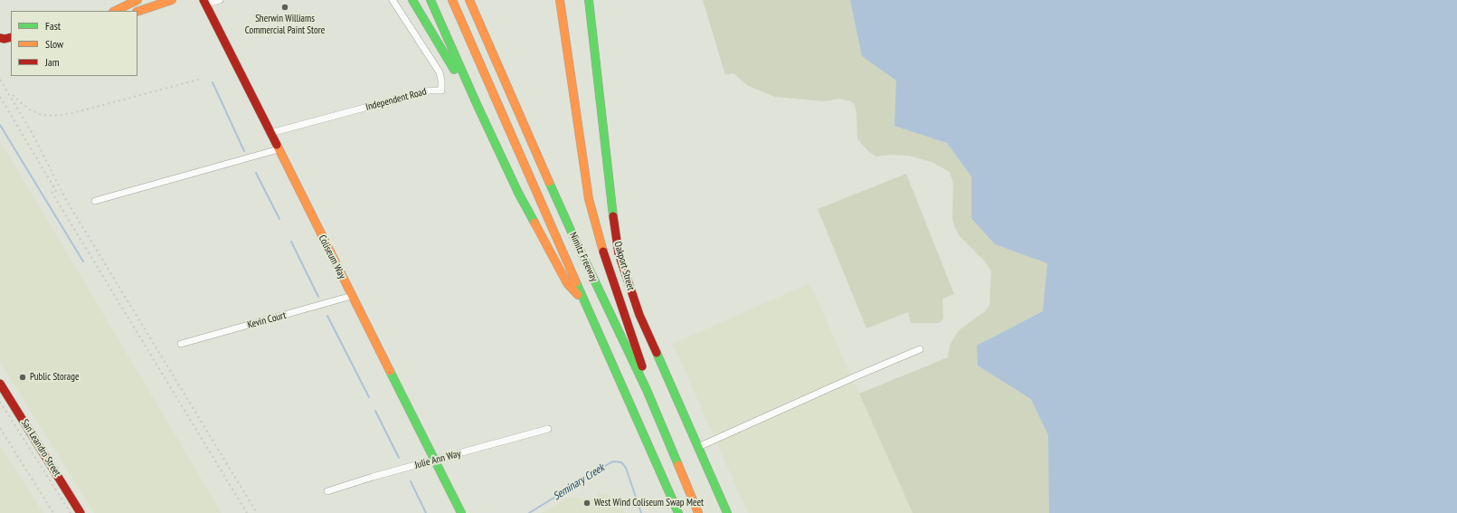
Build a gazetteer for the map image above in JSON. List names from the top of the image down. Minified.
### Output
{"streets":{"main road":["Coliseum Way","Nimitz Freeway","Oakport Street","San Leandro Street"],"street":["Independent Road","Kevin Court","Julie Ann Way"]},"crossings":[["Independent Road","Coliseum Way"],["Coliseum Way","Kevin Court"],["Coliseum Way","Julie Ann Way"]],"water":["Seminary Creek"],"places":["Sherwin Williams Commercial Paint Store","Public Storage","West Wind Coliseum Swap Meet"],"legend":["Fast","Slow","Jam"]}
